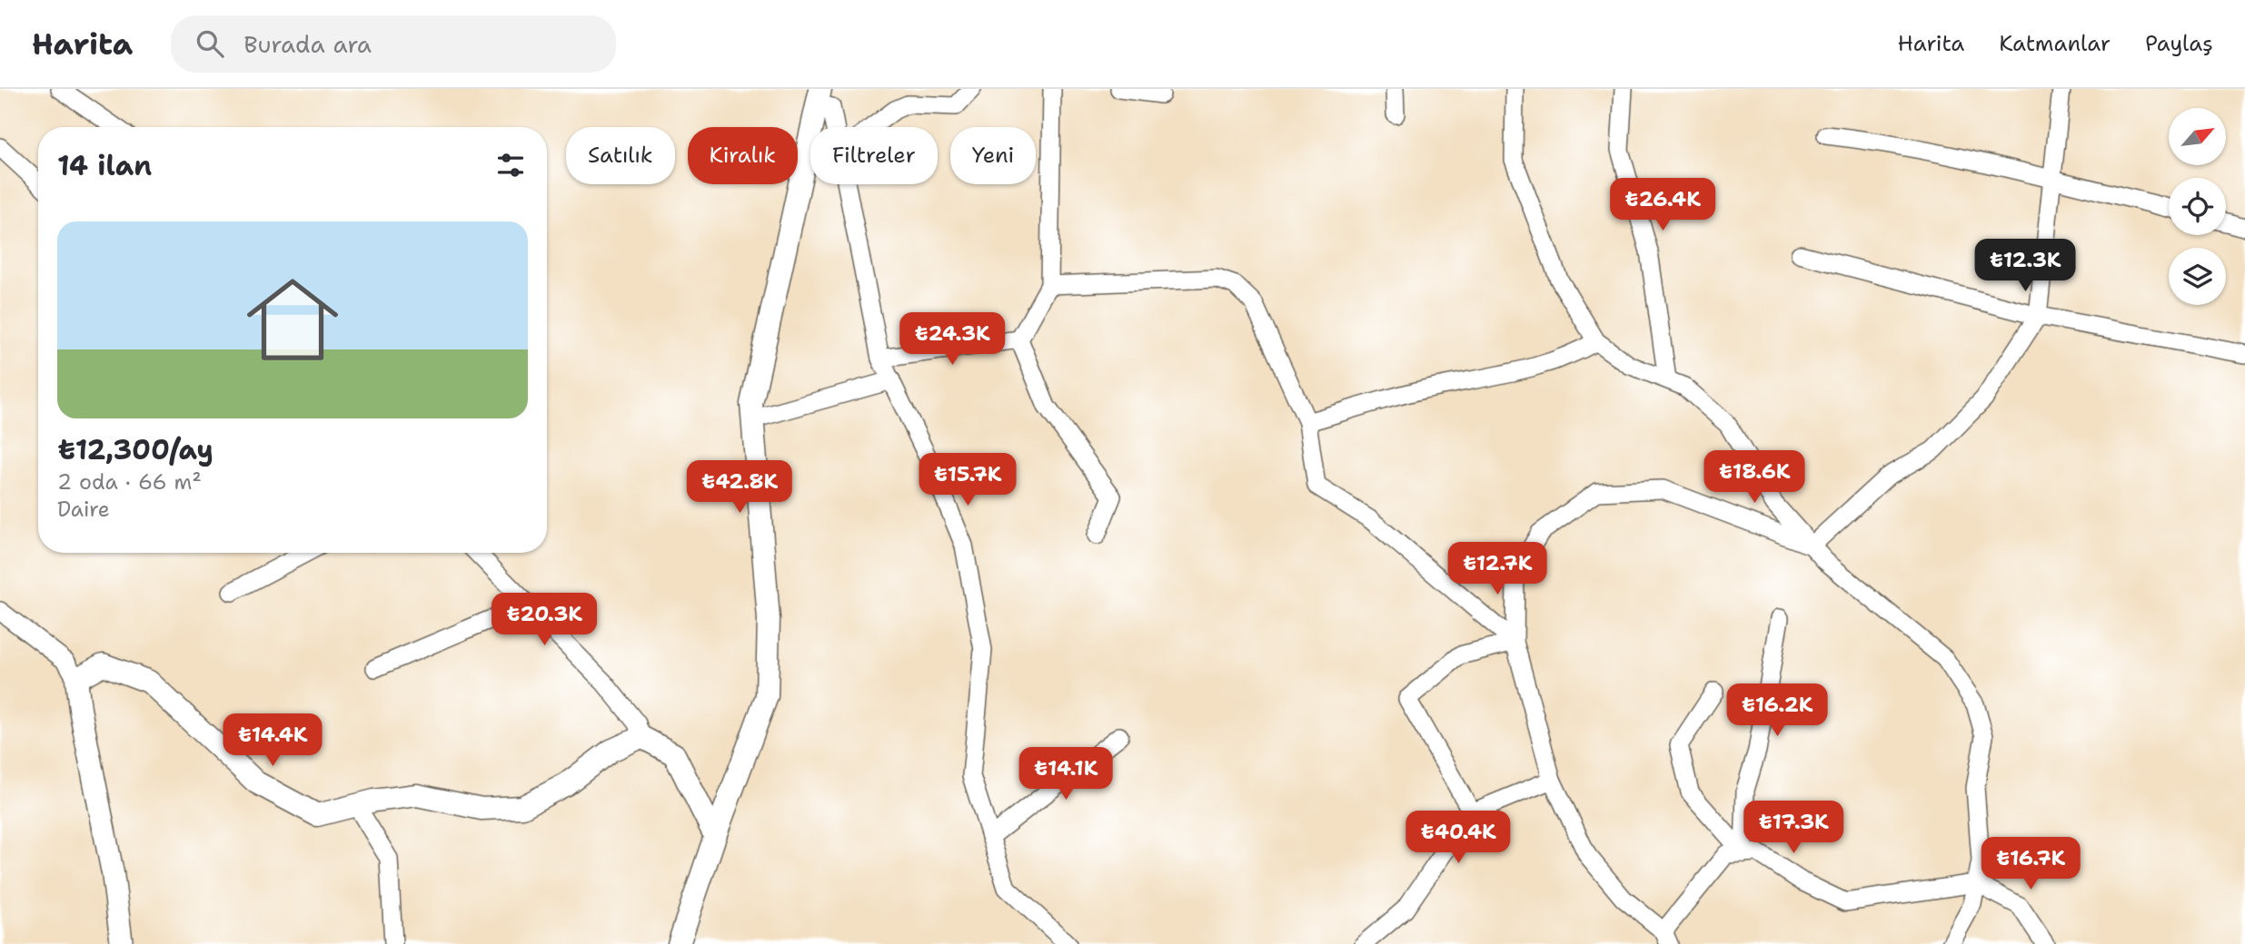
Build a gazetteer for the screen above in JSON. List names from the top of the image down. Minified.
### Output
{"north":"top right","page":{"header":"Harita","search":"Burada ara","nav":["Harita","Katmanlar","Paylaş"],"chip":["Satılık","Kiralık","Filtreler","Yeni"],"heading":"14 ilan","price":["₺26.4K","₺12.3K","₺24.3K","₺18.6K","₺15.7K","₺42.8K","₺12.7K","₺20.3K","₺16.2K","₺14.4K","₺14.1K","₺17.3K","₺40.4K","₺16.7K"],"list":[{"name":"₺12,300/ay","note":"2 oda · 66 m² · Daire"}]}}
